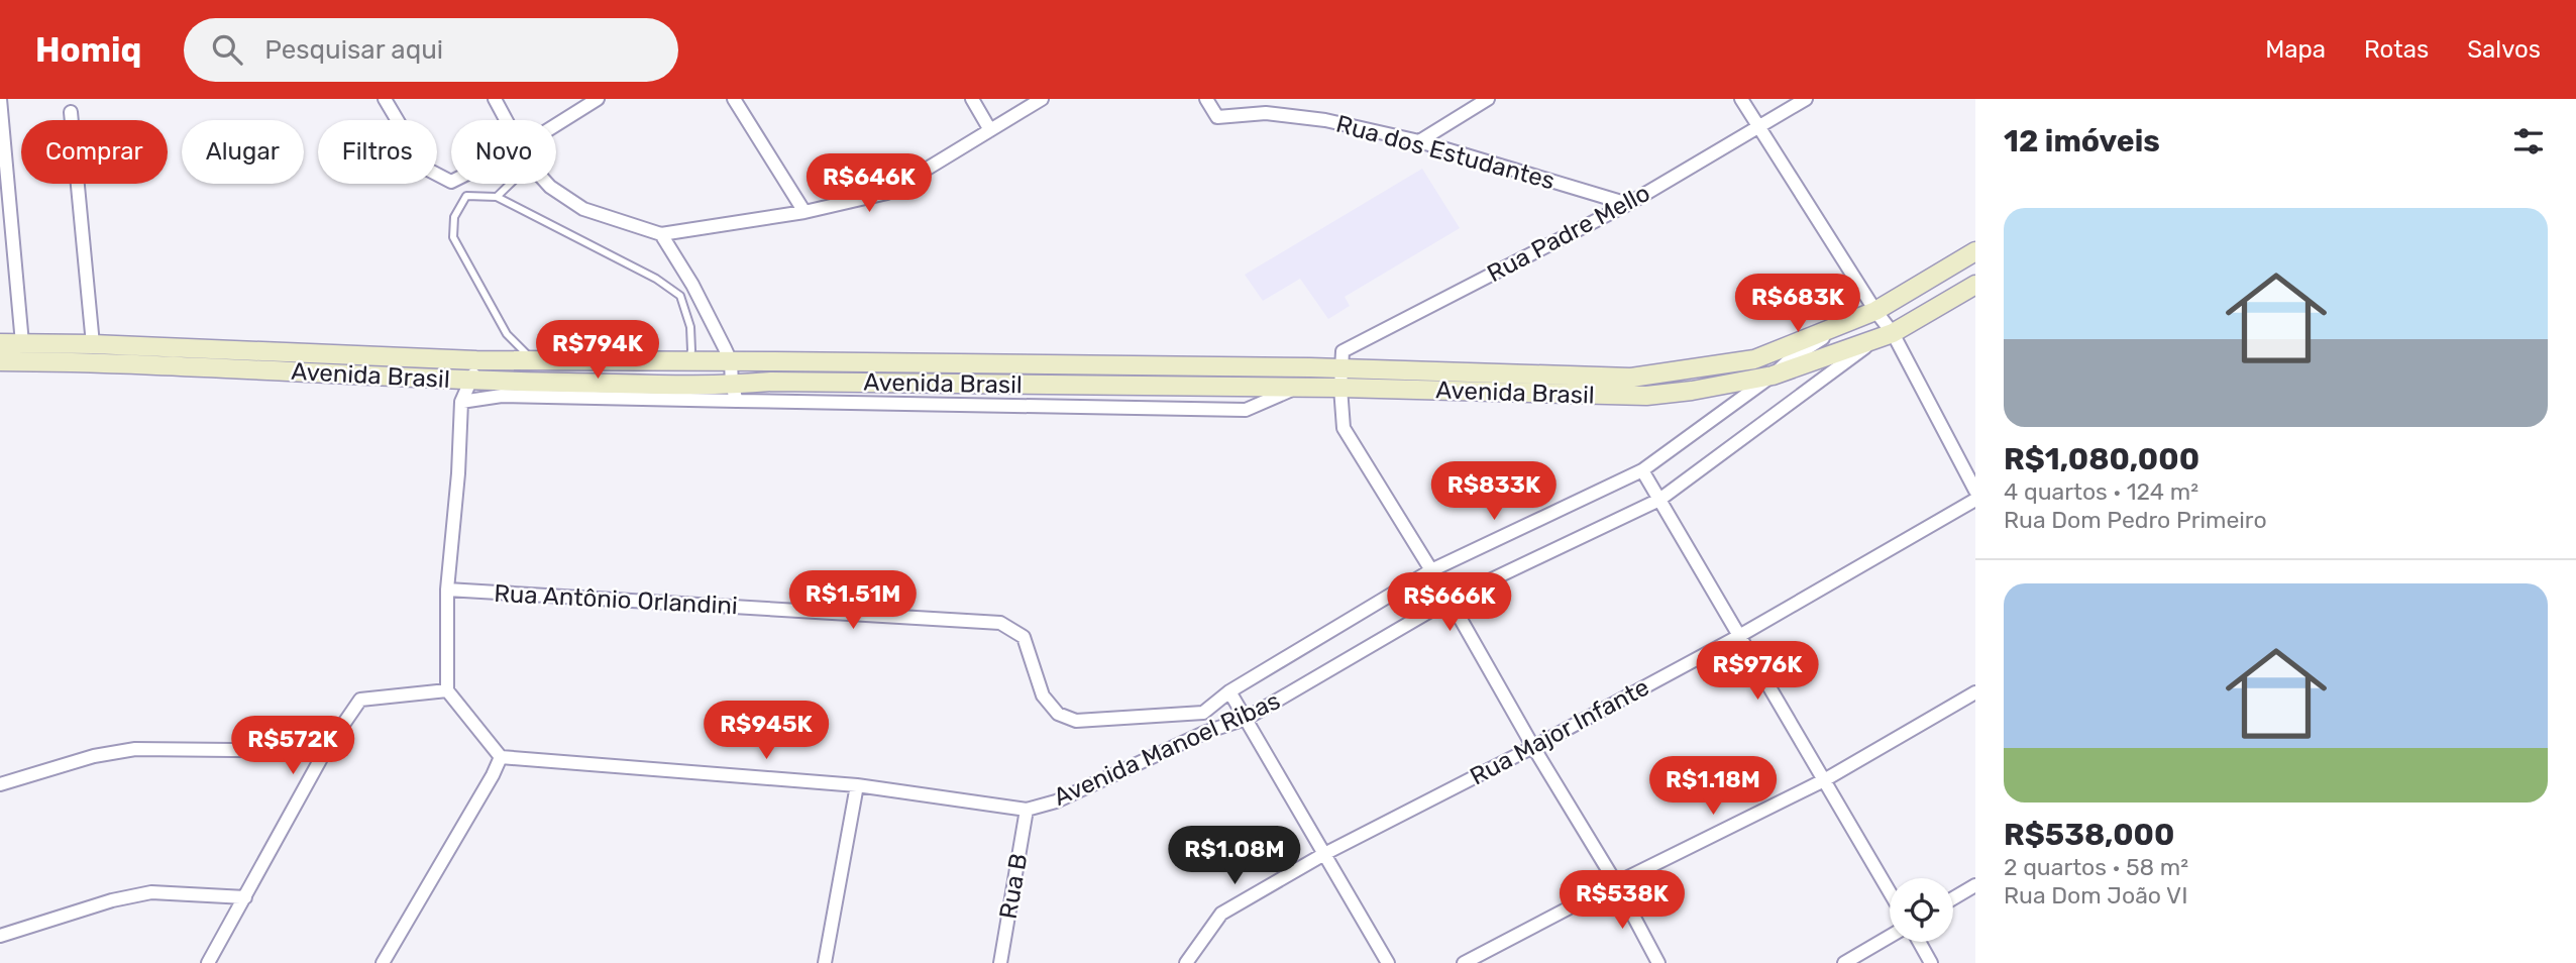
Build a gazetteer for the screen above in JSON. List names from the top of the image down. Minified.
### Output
{"streets":{"main road":["Avenida Brasil","Avenida Manoel Ribas"],"street":["Rua dos Estudantes","Rua Padre Mello","Rua Antônio Orlandini","Rua Major Infante","Rua B"]},"crossings":[["Rua dos Estudantes","Rua Padre Mello"],["Rua Padre Mello","Avenida Brasil"],["Avenida Brasil","Avenida Manoel Ribas"],["Avenida Manoel Ribas","Rua B"]],"page":{"header":"Homiq","search":"Pesquisar aqui","nav":["Mapa","Rotas","Salvos"],"heading":"12 imóveis","chip":["Comprar","Alugar","Filtros","Novo"],"price":["R$646K","R$683K","R$794K","R$833K","R$1.51M","R$666K","R$976K","R$945K","R$572K","R$1.18M","R$1.08M","R$538K"],"list":[{"name":"R$1,080,000","note":"4 quartos · 124 m² · Rua Dom Pedro Primeiro"},{"name":"R$538,000","note":"2 quartos · 58 m² · Rua Dom João VI"}]}}
